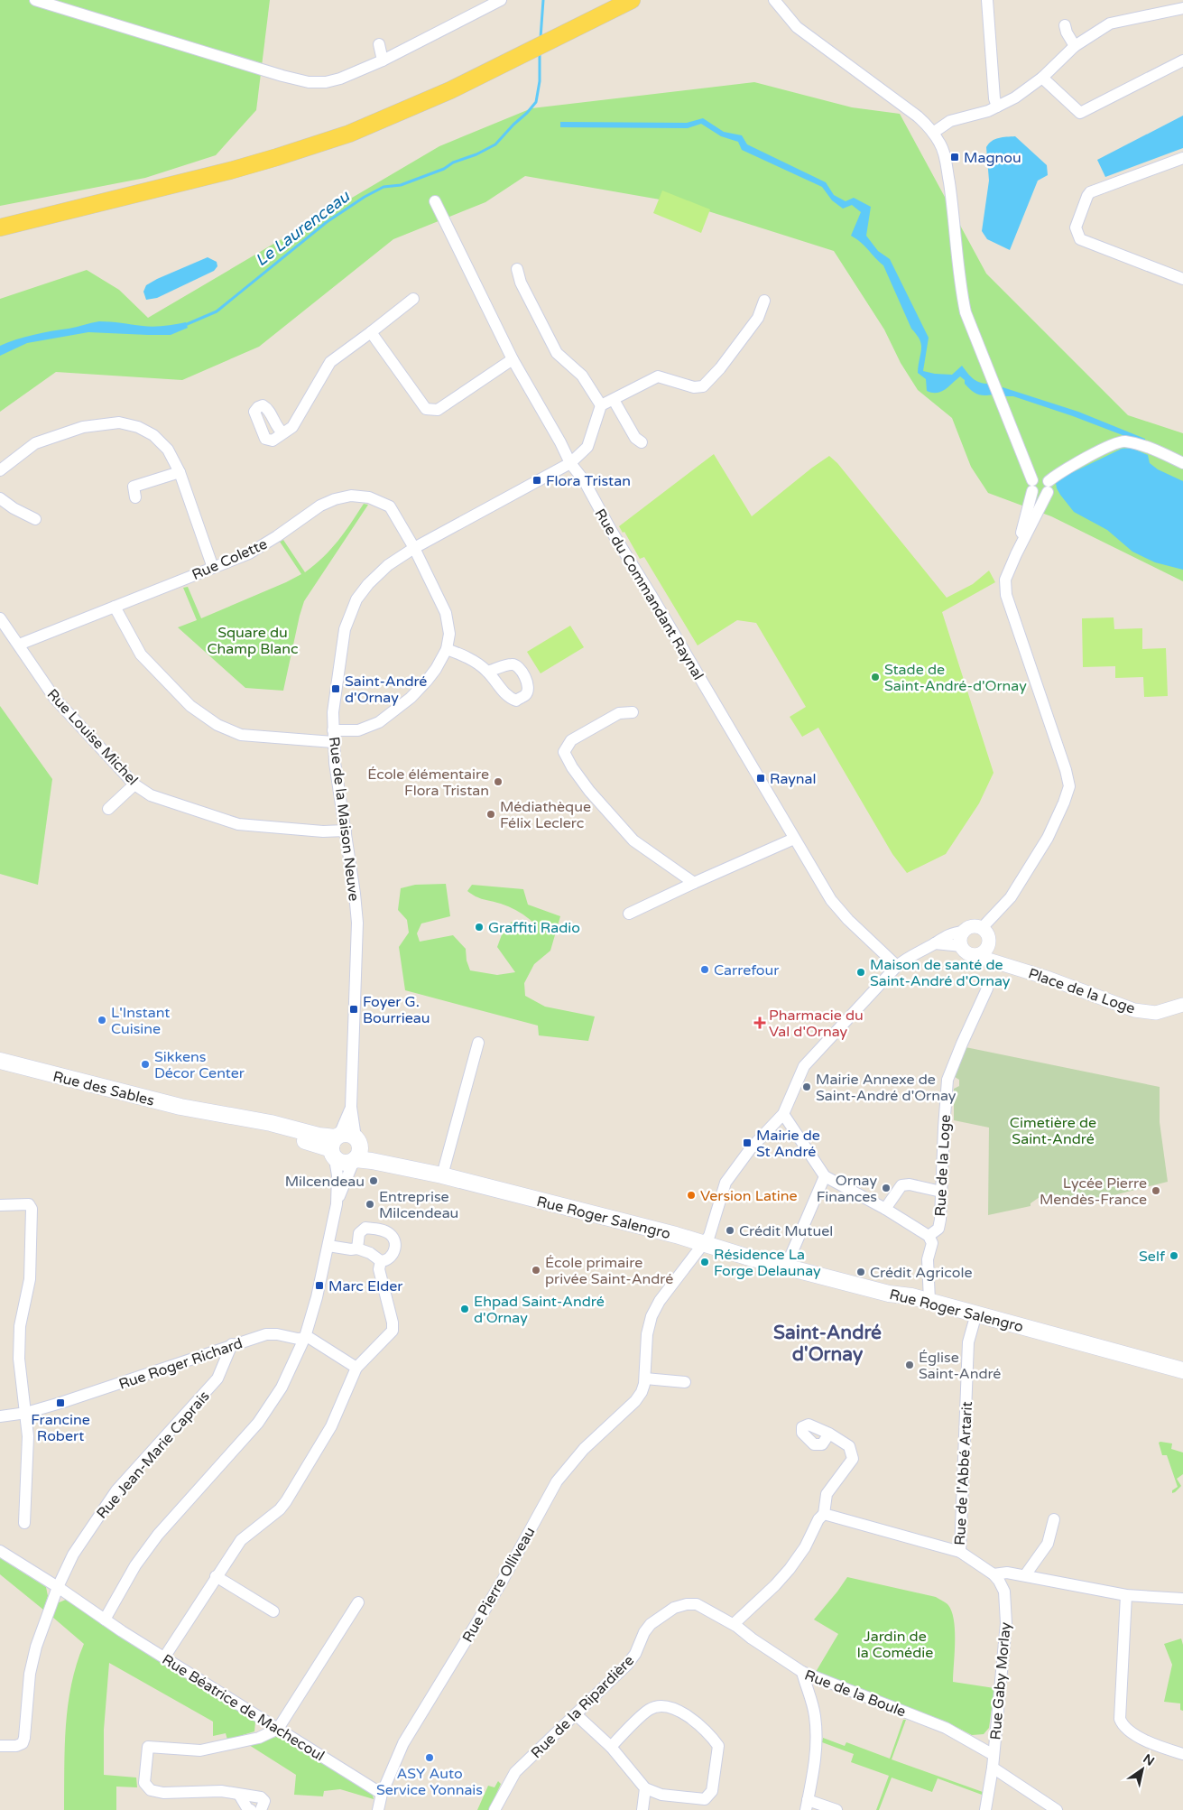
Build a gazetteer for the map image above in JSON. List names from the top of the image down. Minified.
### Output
{"streets":{"main road":["Rue des Sables","Rue Roger Salengro"],"street":["Rue Colette","Rue du Commandant Raynal","Rue Louise Michel","Rue de la Maison Neuve","Place de la Loge","Rue de la Loge","Rue Roger Richard","Rue Jean-Marie Caprais","Rue de l'Abbé Artarit","Rue Pierre Olliveau","Rue Gaby Morlay","Rue de la Boule","Rue de la Ripardière","Rue Béatrice de Machecoul"]},"crossings":[["Rue Colette","Rue Louise Michel"],["Rue Colette","Rue de la Maison Neuve"],["Rue du Commandant Raynal","Rue de la Maison Neuve"],["Rue du Commandant Raynal","Rue Pierre Olliveau"],["Rue Louise Michel","Rue de la Maison Neuve"],["Rue de la Maison Neuve","Rue des Sables"],["Rue de la Maison Neuve","Rue Roger Salengro"],["Place de la Loge","Rue Pierre Olliveau"],["Rue Roger Salengro","Rue de l'Abbé Artarit"],["Rue Roger Salengro","Rue Pierre Olliveau"],["Rue Roger Richard","Rue Jean-Marie Caprais"],["Rue Jean-Marie Caprais","Rue Béatrice de Machecoul"],["Rue de l'Abbé Artarit","Rue Gaby Morlay"],["Rue Pierre Olliveau","Rue Béatrice de Machecoul"],["Rue Gaby Morlay","Rue de la Boule"],["Rue de la Boule","Rue de la Ripardière"]],"districts":["Saint-André d'Ornay"],"water":["Le Laurenceau"],"parks":["Square du Champ Blanc","Cimetière de Saint-André","Jardin de la Comédie"],"places":{"transit":["Magnou","Flora Tristan","Saint-André d'Ornay","Raynal","Foyer G. Bourrieau","Mairie de St André","Marc Elder","Francine Robert"],"other":["Stade de Saint-André-d'Ornay","École élémentaire Flora Tristan","Médiathèque Félix Leclerc","Graffiti Radio","Carrefour","Maison de santé de Saint-André d'Ornay","L'Instant Cuisine","Sikkens Décor Center","Mairie Annexe de Saint-André d'Ornay","Milcendeau","Ornay Finances","Lycée Pierre Mendès-France","Version Latine","Entreprise Milcendeau","Crédit Mutuel","Self","Résidence La Forge Delaunay","École primaire privée Saint-André","Crédit Agricole","Ehpad Saint-André d'Ornay","Église Saint-André","ASY Auto Service Yonnais"],"health":["Pharmacie du Val d'Ornay"]},"north":"top right"}
